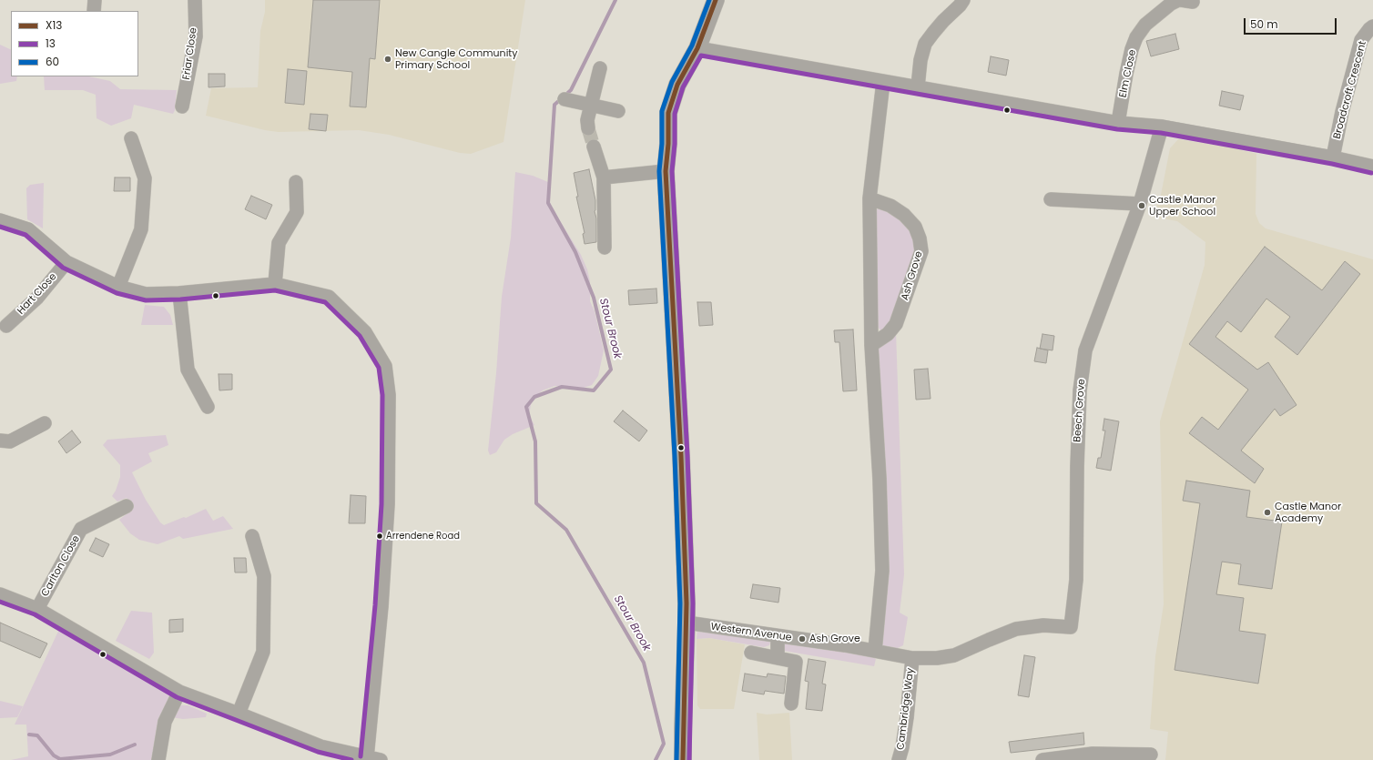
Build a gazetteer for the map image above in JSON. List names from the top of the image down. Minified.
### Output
{"streets":{"street":["Friar Close","Elm Close","Broadcroft Crescent","Ash Grove","Hart Close","Beech Grove","Carlton Close","Western Avenue","Cambridge Way"]},"crossings":[["Beech Grove","Western Avenue"],["Western Avenue","Cambridge Way"]],"water":["Stour Brook"],"places":["New Cangle Community Primary School","Castle Manor Upper School","Castle Manor Academy","Arrendene Road","Ash Grove"],"lines":["transit line X13","transit line 60","transit line 13"],"legend":["X13","13","60"],"scale_bar":"50 m"}
